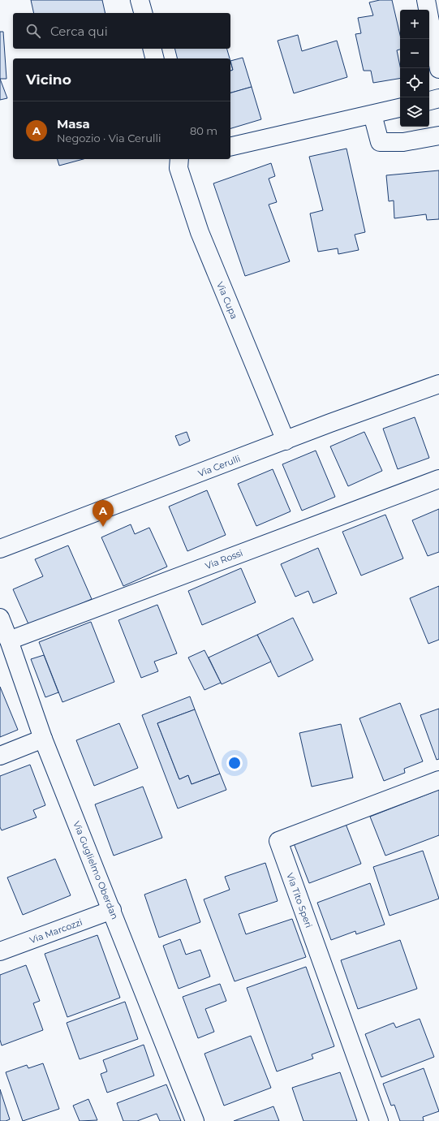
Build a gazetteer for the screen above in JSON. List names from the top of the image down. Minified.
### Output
{"streets":{"street":["Via Cupa","Via Cerulli","Via Rossi","Via Guglielmo Oberdan","Via Tito Speri","Via Marcozzi"]},"crossings":[["Via Cupa","Via Cerulli"],["Via Rossi","Via Guglielmo Oberdan"],["Via Guglielmo Oberdan","Via Marcozzi"]],"page":{"map_buttons":["+","−"],"search":"Cerca qui","heading":"Vicino","list":[{"mark":"A","name":"Masa","note":"Negozio · Via Cerulli","value":"80 m"}],"pins":"A"}}
